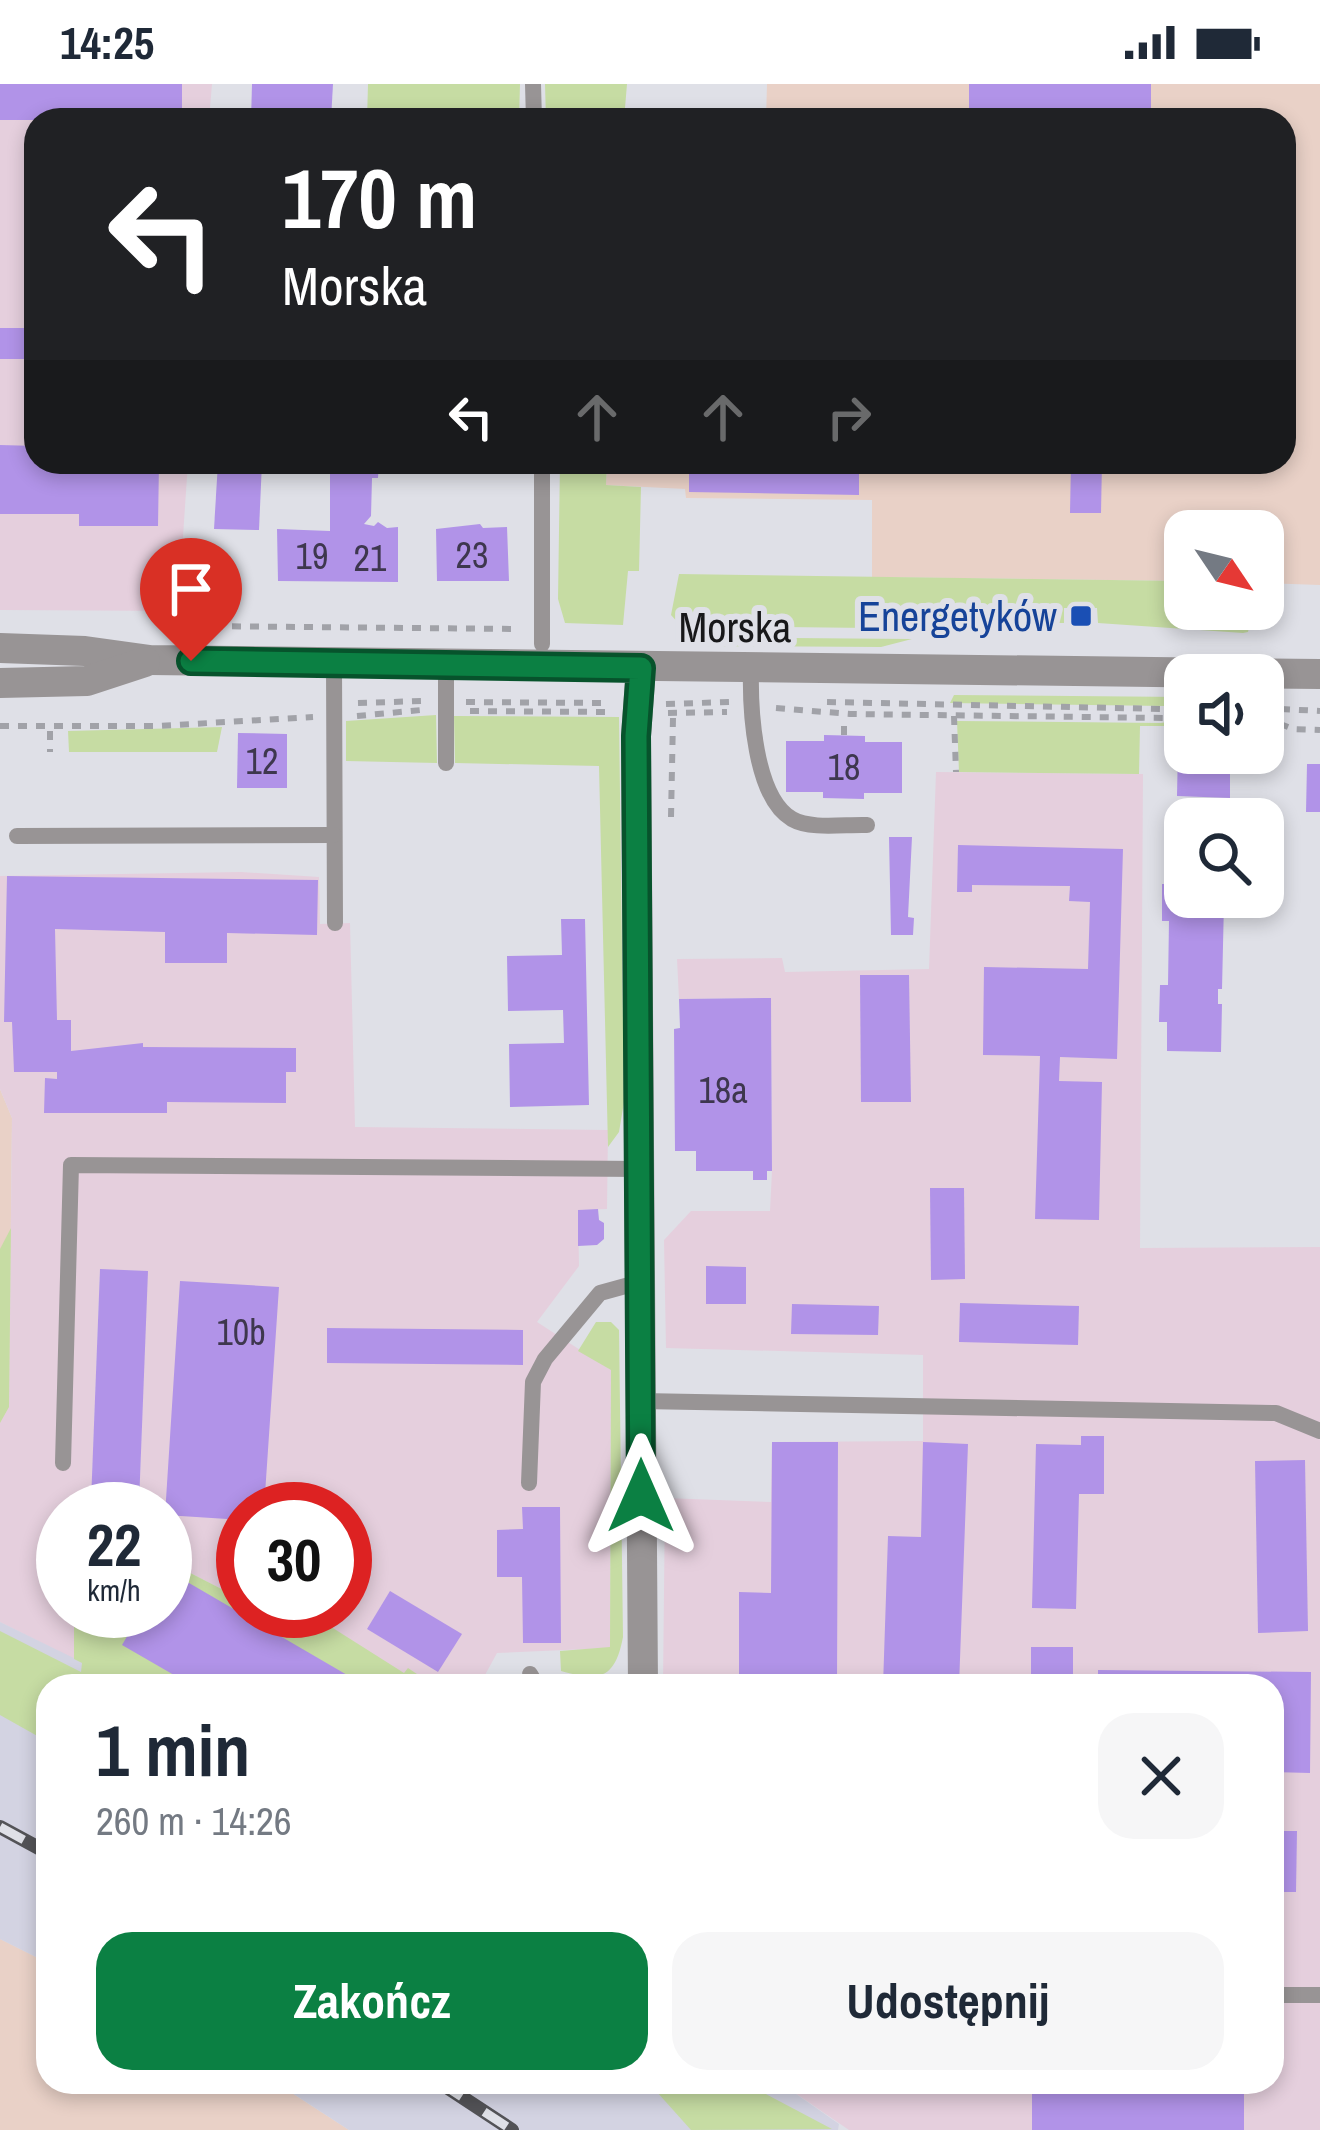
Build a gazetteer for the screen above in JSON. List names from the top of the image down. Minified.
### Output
{"streets":{"street":["Morska"]},"places":{"transit":["Energetyków"]},"house_numbers":["23","19","21","12","18","18a","10b"],"north":"bottom right","page":{"status":"14:25","turn":["170 m","Morska"],"speed":"22 km/h","limit":"30","heading":["1 min","260 m · 14:26"],"buttons":["Zakończ","Udostępnij"]}}
